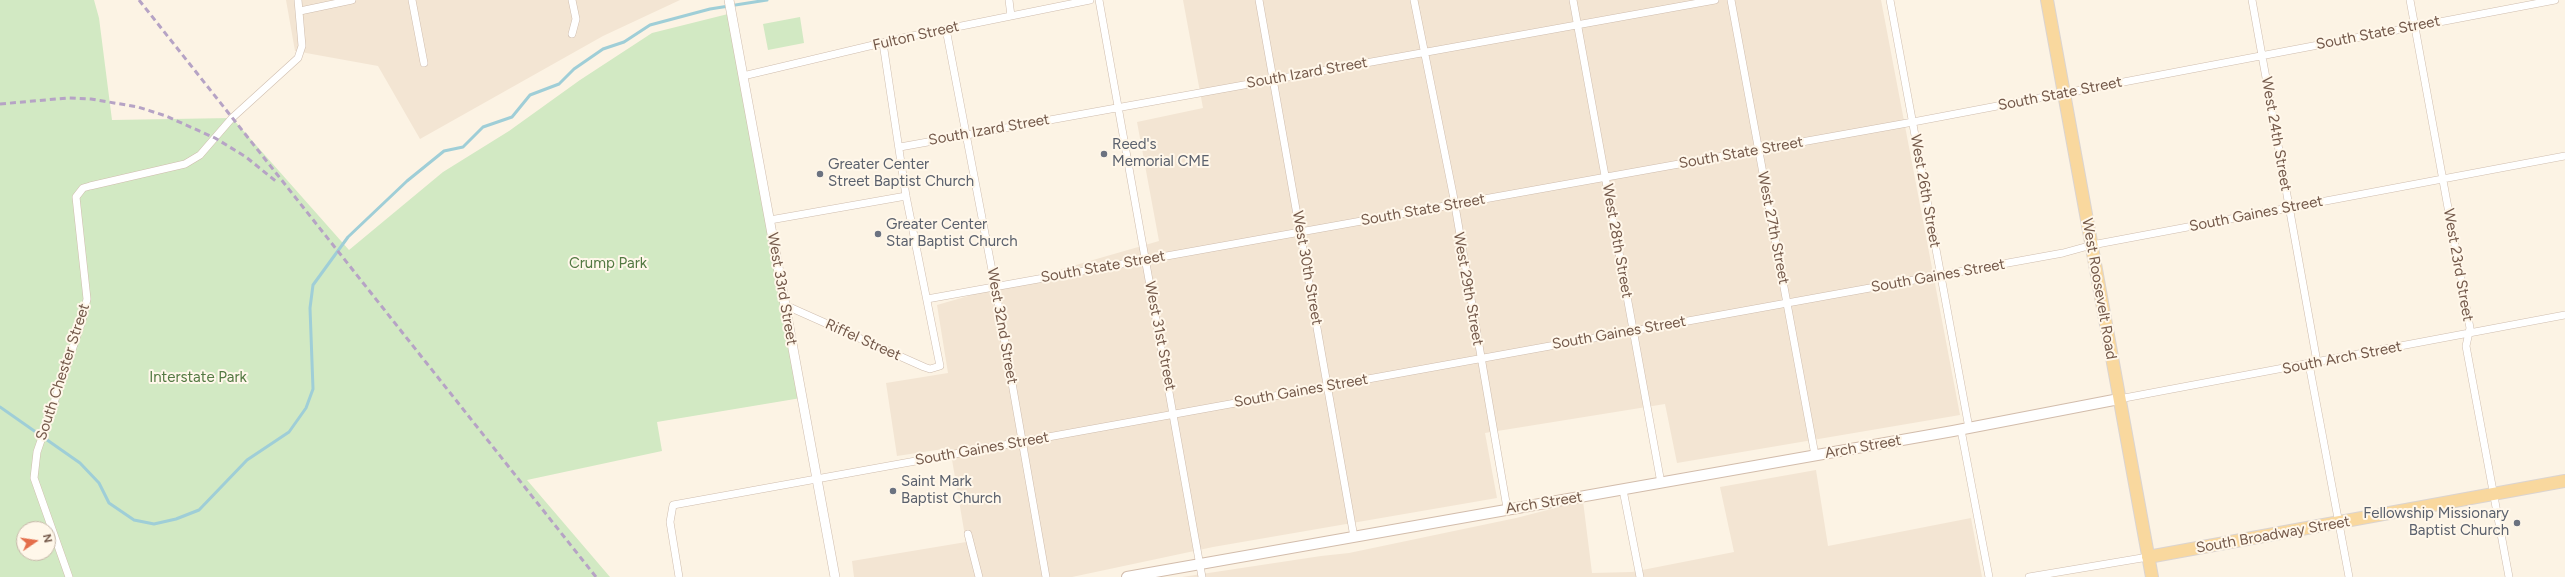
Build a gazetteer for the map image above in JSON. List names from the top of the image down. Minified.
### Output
{"streets":{"main road":["West Roosevelt Road","Arch Street","South Broadway Street"],"street":["South State Street","Fulton Street","South Izard Street","West 24th Street","West 26th Street","South Gaines Street","West 27th Street","West 28th Street","West 23rd Street","West 30th Street","West 33rd Street","West 29th Street","West 32nd Street","West 31st Street","Riffel Street","South Arch Street","South Chester Street"]},"crossings":[["South State Street","West 24th Street"],["South State Street","West 26th Street"],["South State Street","West 27th Street"],["South State Street","West 28th Street"],["South State Street","West 23rd Street"],["South State Street","West 30th Street"],["South State Street","West 29th Street"],["South State Street","West Roosevelt Road"],["South State Street","West 32nd Street"],["South State Street","West 31st Street"],["South State Street","Riffel Street"],["Fulton Street","West 33rd Street"],["Fulton Street","West 32nd Street"],["South Izard Street","West 28th Street"],["South Izard Street","West 30th Street"],["South Izard Street","West 29th Street"],["South Izard Street","West 32nd Street"],["South Izard Street","West 31st Street"],["West 24th Street","South Gaines Street"],["West 24th Street","South Arch Street"],["West 26th Street","South Gaines Street"],["West 26th Street","Arch Street"],["South Gaines Street","West 27th Street"],["South Gaines Street","West 28th Street"],["South Gaines Street","West 23rd Street"],["South Gaines Street","West 30th Street"],["South Gaines Street","West 33rd Street"],["South Gaines Street","West 29th Street"],["South Gaines Street","West Roosevelt Road"],["South Gaines Street","West 32nd Street"],["South Gaines Street","West 31st Street"],["West 27th Street","Arch Street"],["West 28th Street","Arch Street"],["West 23rd Street","South Arch Street"],["West 23rd Street","South Broadway Street"],["West 30th Street","Arch Street"],["West 33rd Street","Riffel Street"],["West 29th Street","Arch Street"],["West Roosevelt Road","South Arch Street"],["West Roosevelt Road","Arch Street"],["West Roosevelt Road","South Broadway Street"],["West 31st Street","Arch Street"],["South Arch Street","Arch Street"]],"parks":["Crump Park","Interstate Park"],"places":["Reed's Memorial CME","Greater Center Street Baptist Church","Greater Center Star Baptist Church","Saint Mark Baptist Church","Fellowship Missionary Baptist Church"],"north":"right"}
